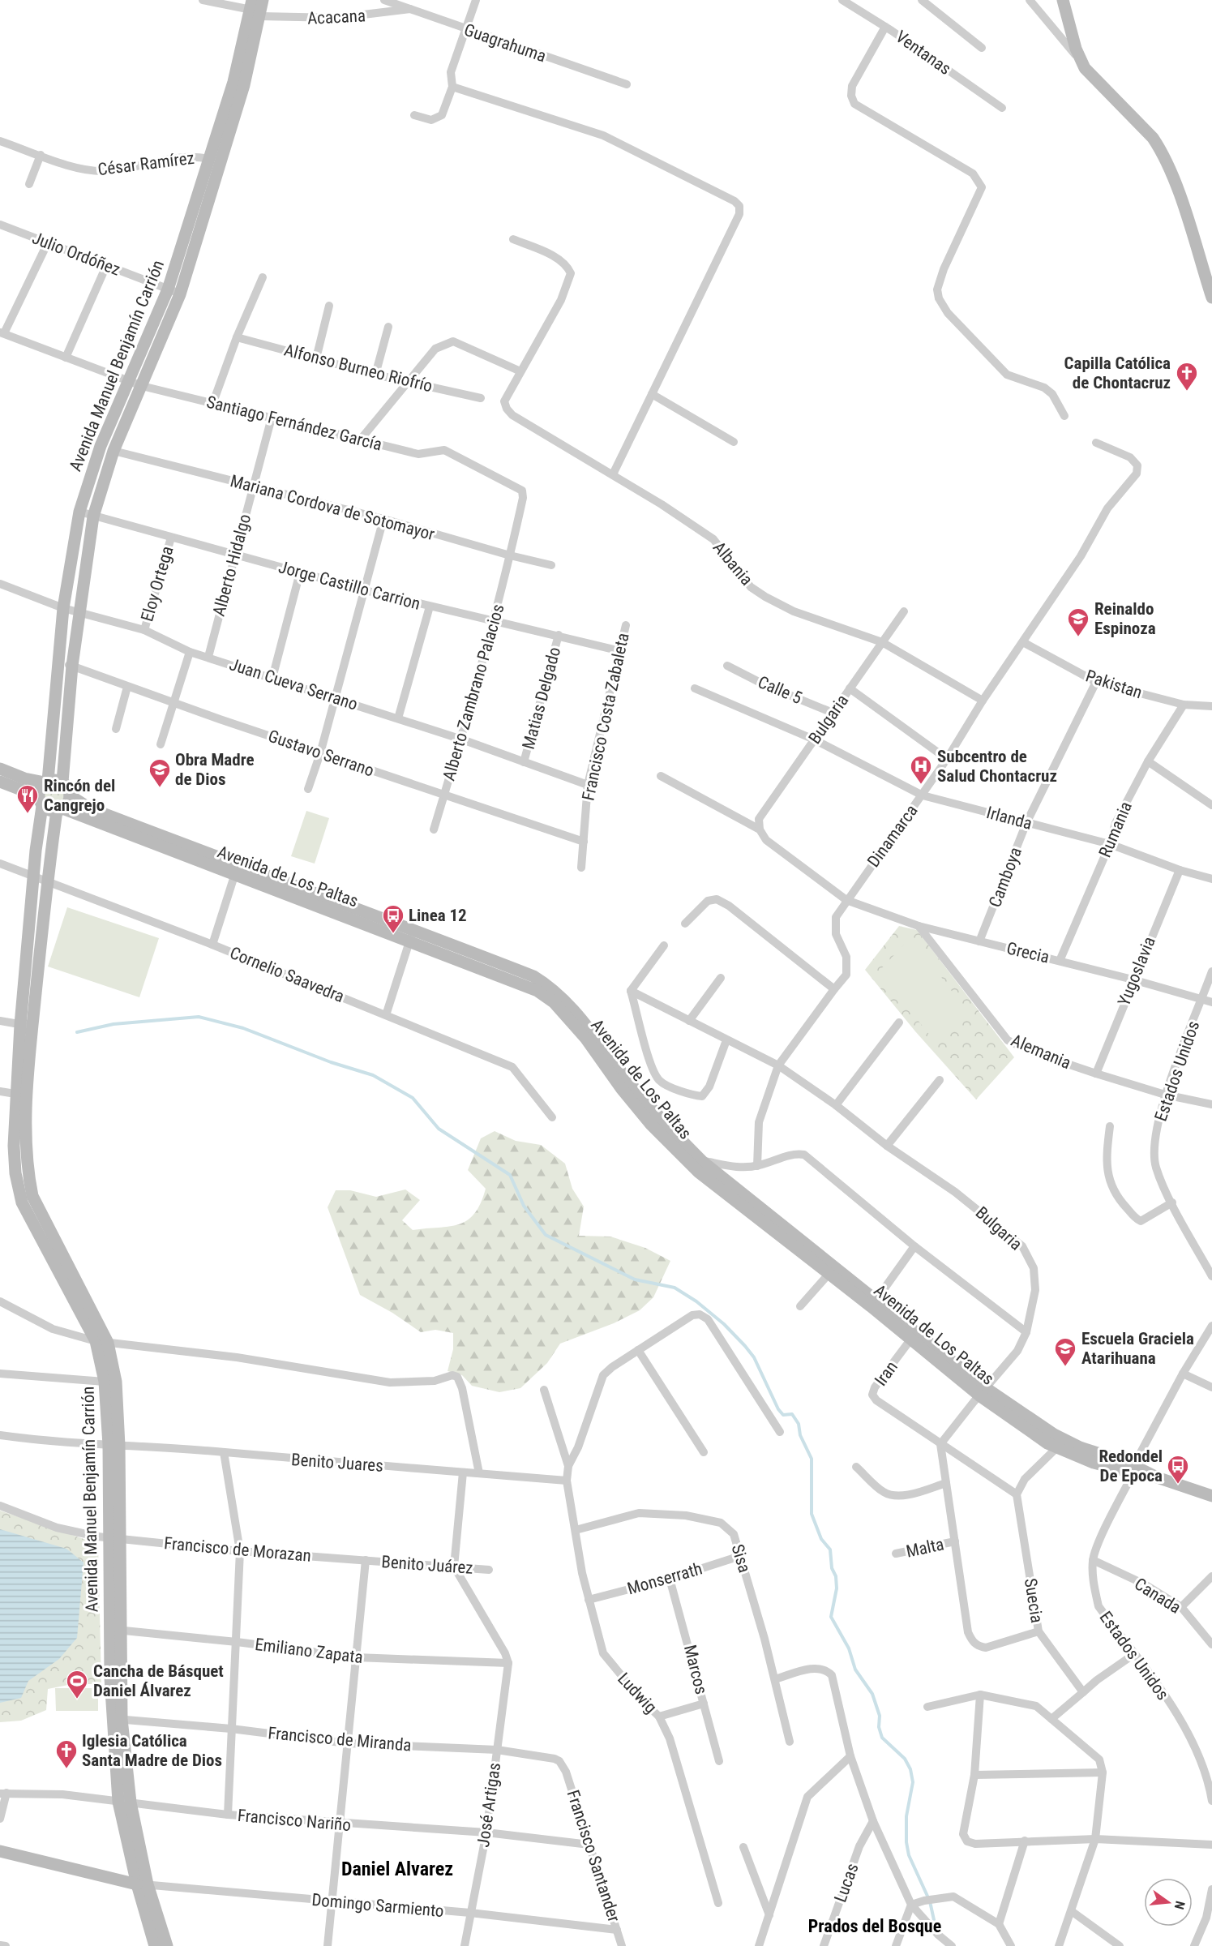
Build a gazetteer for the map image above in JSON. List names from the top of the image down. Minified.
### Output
{"streets":{"main road":["Avenida Manuel Benjamín Carrión","Avenida de Los Paltas"],"street":["Acacana","Guagrahuma","Ventanas","César Ramírez","Julio Ordóñez","Alfonso Burneo Riofrío","Santiago Fernández García","Mariana Cordova de Sotomayor","Albania","Alberto Hidalgo","Eloy Ortega","Jorge Castillo Carrion","Juan Cueva Serrano","Pakistan","Calle 5","Alberto Zambrano Palacios","Matias Delgado","Francisco Costa Zabaleta","Bulgaria","Gustavo Serrano","Irlanda","Rumania","Dinamarca","Camboya","Grecia","Yugoslavia","Cornelio Saavedra","Alemania","Estados Unidos","Iran","Benito Juares","Malta","Francisco de Morazan","Sisa","Benito Juárez","Monserrath","Canada","Suecia","Emiliano Zapata","Marcos","Ludwig","Francisco de Miranda","José Artigas","Francisco Nariño","Francisco Santander","Lucas","Domingo Sarmiento"]},"crossings":[["Acacana","Guagrahuma"],["Acacana","Avenida Manuel Benjamín Carrión"],["César Ramírez","Avenida Manuel Benjamín Carrión"],["Julio Ordóñez","Avenida Manuel Benjamín Carrión"],["Avenida Manuel Benjamín Carrión","Santiago Fernández García"],["Avenida Manuel Benjamín Carrión","Mariana Cordova de Sotomayor"],["Avenida Manuel Benjamín Carrión","Jorge Castillo Carrion"],["Avenida Manuel Benjamín Carrión","Juan Cueva Serrano"],["Avenida Manuel Benjamín Carrión","Gustavo Serrano"],["Avenida Manuel Benjamín Carrión","Avenida de Los Paltas"],["Avenida Manuel Benjamín Carrión","Cornelio Saavedra"],["Avenida Manuel Benjamín Carrión","Benito Juares"],["Avenida Manuel Benjamín Carrión","Francisco de Morazan"],["Avenida Manuel Benjamín Carrión","Emiliano Zapata"],["Avenida Manuel Benjamín Carrión","Francisco de Miranda"],["Avenida Manuel Benjamín Carrión","Francisco Nariño"],["Avenida Manuel Benjamín Carrión","Domingo Sarmiento"],["Santiago Fernández García","Mariana Cordova de Sotomayor"],["Santiago Fernández García","Alberto Hidalgo"],["Santiago Fernández García","Alberto Zambrano Palacios"],["Mariana Cordova de Sotomayor","Alberto Hidalgo"],["Mariana Cordova de Sotomayor","Alberto Zambrano Palacios"],["Albania","Bulgaria"],["Albania","Dinamarca"],["Alberto Hidalgo","Jorge Castillo Carrion"],["Alberto Hidalgo","Juan Cueva Serrano"],["Eloy Ortega","Jorge Castillo Carrion"],["Eloy Ortega","Juan Cueva Serrano"],["Jorge Castillo Carrion","Alberto Zambrano Palacios"],["Jorge Castillo Carrion","Matias Delgado"],["Jorge Castillo Carrion","Francisco Costa Zabaleta"],["Juan Cueva Serrano","Alberto Zambrano Palacios"],["Juan Cueva Serrano","Matias Delgado"],["Juan Cueva Serrano","Francisco Costa Zabaleta"],["Pakistan","Rumania"],["Pakistan","Dinamarca"],["Pakistan","Camboya"],["Calle 5","Bulgaria"],["Alberto Zambrano Palacios","Gustavo Serrano"],["Francisco Costa Zabaleta","Gustavo Serrano"],["Bulgaria","Irlanda"],["Bulgaria","Dinamarca"],["Bulgaria","Avenida de Los Paltas"],["Bulgaria","Grecia"],["Bulgaria","Iran"],["Irlanda","Rumania"],["Irlanda","Dinamarca"],["Irlanda","Camboya"],["Irlanda","Yugoslavia"],["Rumania","Grecia"],["Dinamarca","Grecia"],["Avenida de Los Paltas","Estados Unidos"],["Avenida de Los Paltas","Iran"],["Camboya","Grecia"],["Grecia","Yugoslavia"],["Grecia","Alemania"],["Grecia","Estados Unidos"],["Yugoslavia","Alemania"],["Alemania","Estados Unidos"],["Estados Unidos","Canada"],["Benito Juares","Ludwig"],["Francisco de Morazan","Benito Juárez"],["Sisa","Monserrath"],["Sisa","Ludwig"],["Monserrath","Marcos"],["Monserrath","Ludwig"],["Emiliano Zapata","José Artigas"],["Francisco de Miranda","José Artigas"],["Francisco de Miranda","Francisco Santander"],["José Artigas","Francisco Nariño"],["José Artigas","Domingo Sarmiento"],["Francisco Nariño","Francisco Santander"],["Francisco Santander","Domingo Sarmiento"]],"districts":["Daniel Alvarez","Prados del Bosque"],"places":{"church":["Capilla Católica de Chontacruz","Iglesia Católica Santa Madre de Dios"],"school or university":["Reinaldo Espinoza","Obra Madre de Dios","Escuela Graciela Atarihuana"],"hospital":["Subcentro de Salud Chontacruz"],"restaurant":["Rincón del Cangrejo"],"bus stop":["Linea 12","Redondel De Epoca"],"sports":["Cancha de Básquet Daniel Álvarez"]},"north":"right"}
